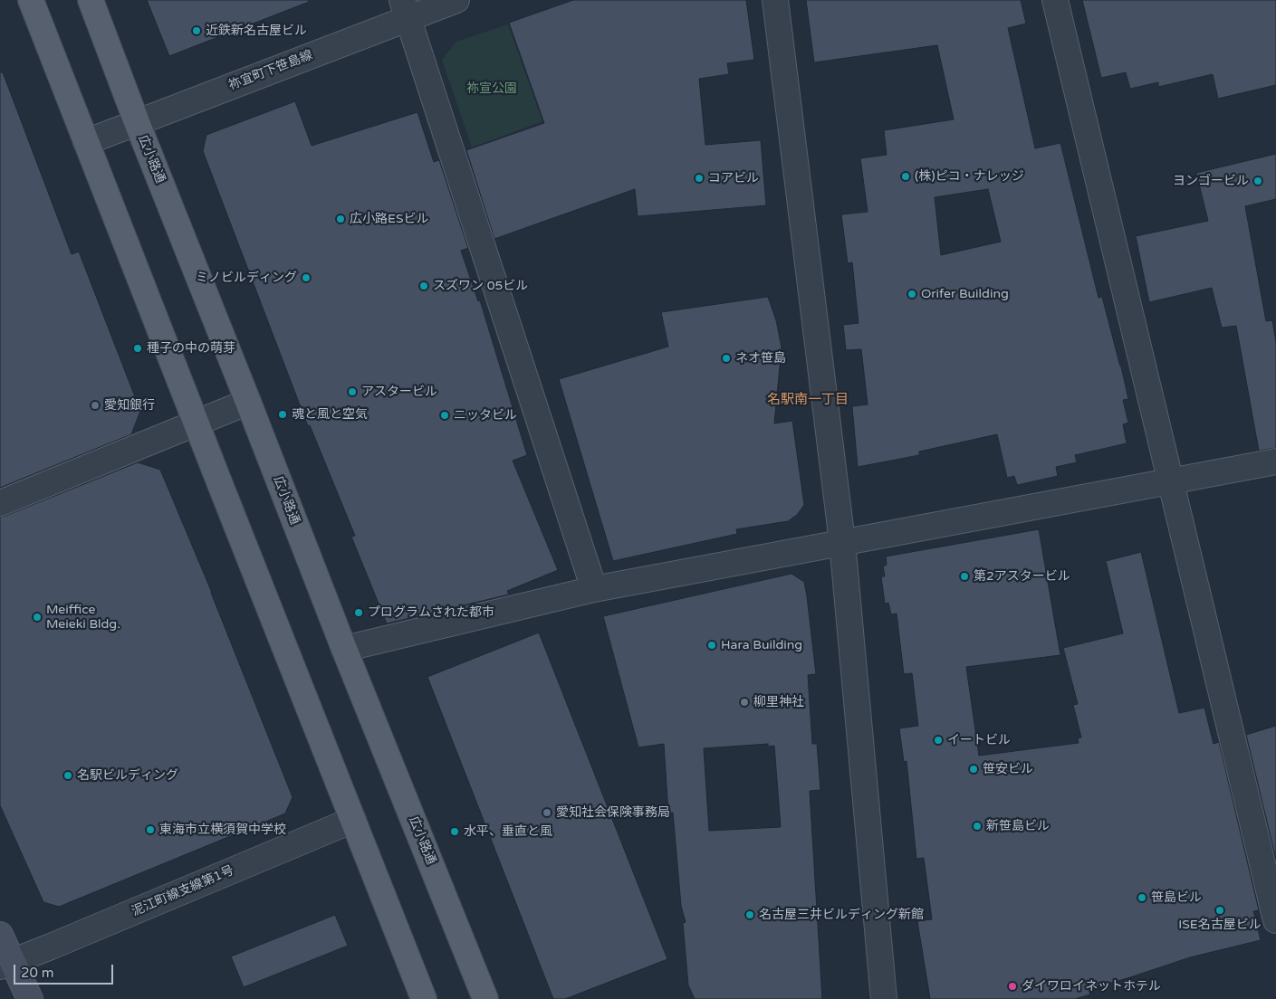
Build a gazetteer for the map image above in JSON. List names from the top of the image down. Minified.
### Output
{"streets":{"main road":["広小路通"],"street":["祢宜町下笹島線","泥江町線支線第1号"]},"crossings":[["祢宜町下笹島線","広小路通"]],"districts":["名駅南一丁目"],"parks":["祢宣公園"],"places":["近鉄新名古屋ビル","(株)ピコ・ナレッジ","コアビル","ヨンゴービル","広小路ESビル","ミノビルディング","スズワン 05ビル","Orifer Building","種子の中の萌芽","ネオ笹島","アスタービル","愛知銀行","魂と風と空気","ニッタビル","第2アスタービル","プログラムされた都市","Meiffice Meieki Bldg.","Hara Building","柳里神社","イートビル","笹安ビル","名駅ビルディング","愛知社会保険事務局","新笹島ビル","東海市立横須賀中学校","水平、垂直と風","笹島ビル","ISE名古屋ビル","名古屋三井ビルディング新館","ダイワロイネットホテル"],"scale_bar":"20 m"}
